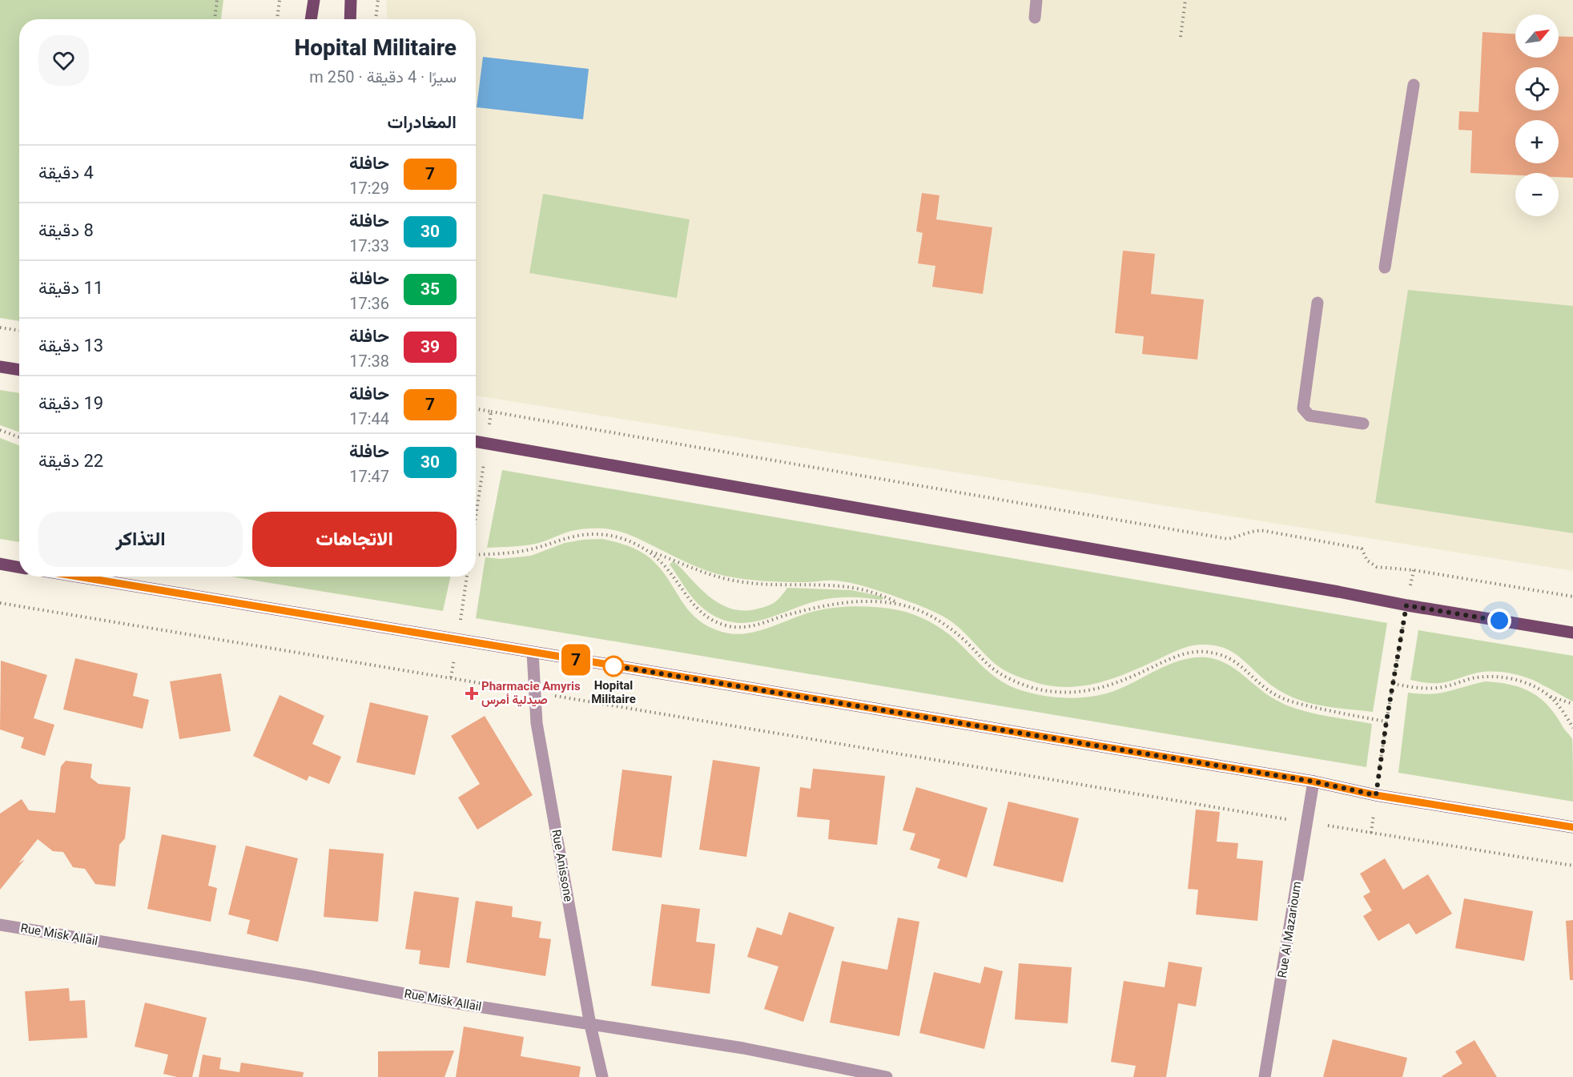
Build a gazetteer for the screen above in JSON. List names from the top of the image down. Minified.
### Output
{"streets":{"street":["Rue Anissone","Rue Al Mazarioum","Rue Misk Allail"]},"crossings":[["Rue Anissone","Rue Misk Allail"]],"places":{"other":["Hopital Militaire"],"health":["Pharmacie Amyris صيدلية أمرس"]},"lines":["bus line 7"],"north":"top right","page":{"on_map":"7","map_buttons":["+","−"],"heading":[["Hopital Militaire","سيرًا · 4 دقيقة · 250 m"],"المغادرات"],"list":[{"mark":"7","name":"حافلة","note":"17:29","value":"4 دقيقة"},{"mark":"30","name":"حافلة","note":"17:33","value":"8 دقيقة"},{"mark":"35","name":"حافلة","note":"17:36","value":"11 دقيقة"},{"mark":"39","name":"حافلة","note":"17:38","value":"13 دقيقة"},{"mark":"7","name":"حافلة","note":"17:44","value":"19 دقيقة"},{"mark":"30","name":"حافلة","note":"17:47","value":"22 دقيقة"}],"buttons":["الاتجاهات","التذاكر"]}}
